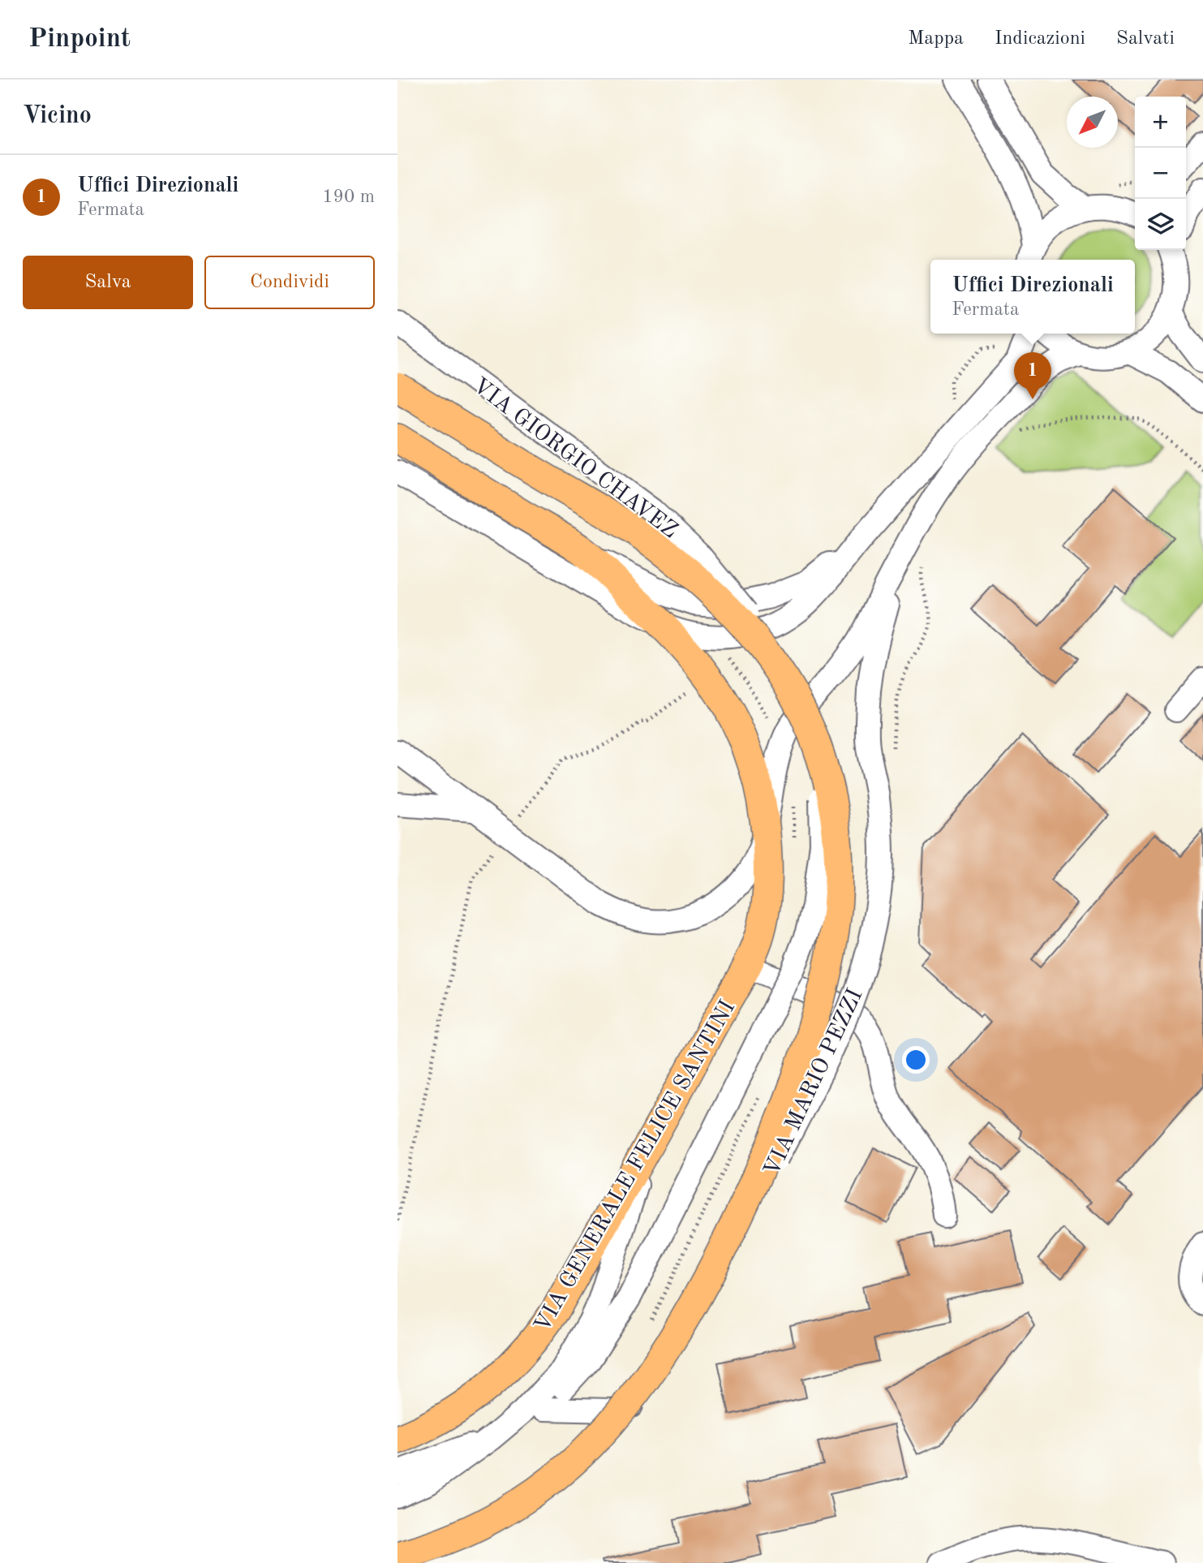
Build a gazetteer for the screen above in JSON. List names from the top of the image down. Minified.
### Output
{"streets":{"main road":["VIA GENERALE FELICE SANTINI"],"street":["VIA GIORGIO CHAVEZ","VIA MARIO PEZZI"]},"north":"bottom left","page":{"header":"Pinpoint","nav":["Mappa","Indicazioni","Salvati"],"heading":"Vicino","map_buttons":["+","−"],"list":[{"mark":"1","name":"Uffici Direzionali","note":"Fermata","value":"190 m"}],"buttons":["Salva","Condividi"],"popup":["Uffici Direzionali","Fermata"],"pins":"1"}}
